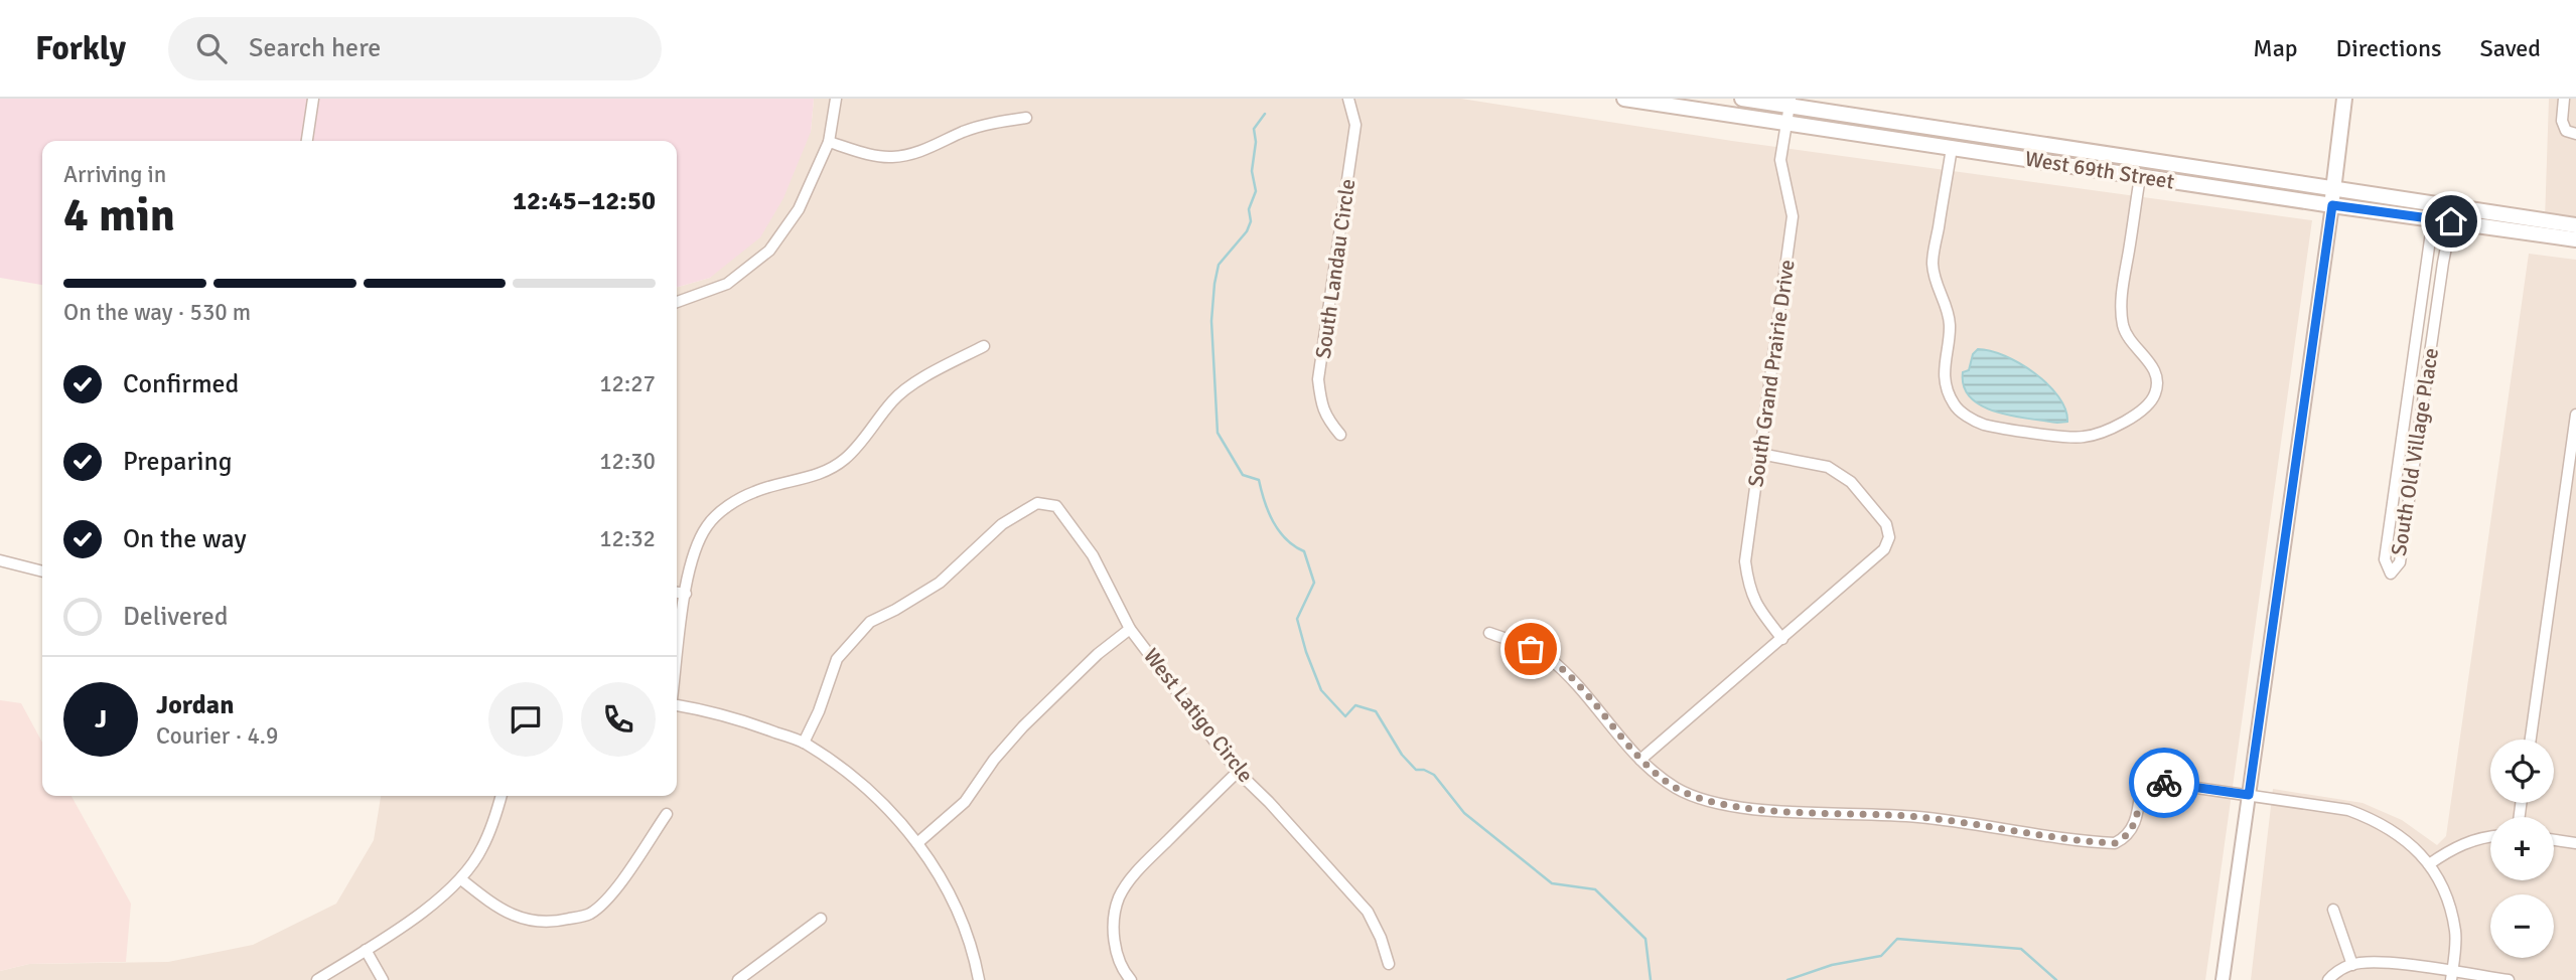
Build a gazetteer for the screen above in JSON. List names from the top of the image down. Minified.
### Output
{"streets":{"main road":["West 69th Street"],"street":["South Landau Circle","South Grand Prairie Drive","South Old Village Place","West Latigo Circle"]},"crossings":[["West 69th Street","South Grand Prairie Drive"],["West 69th Street","South Old Village Place"]],"page":{"header":"Forkly","search":"Search here","nav":["Map","Directions","Saved"],"heading":["4 min","Arriving in","12:45–12:50"],"panel":["Jordan","Courier · 4.9"],"bar":"On the way · 530 m","list":[["Confirmed","12:27"],["Preparing","12:30"],["On the way","12:32"],"Delivered"],"round":"J","map_buttons":["+","−"]}}
